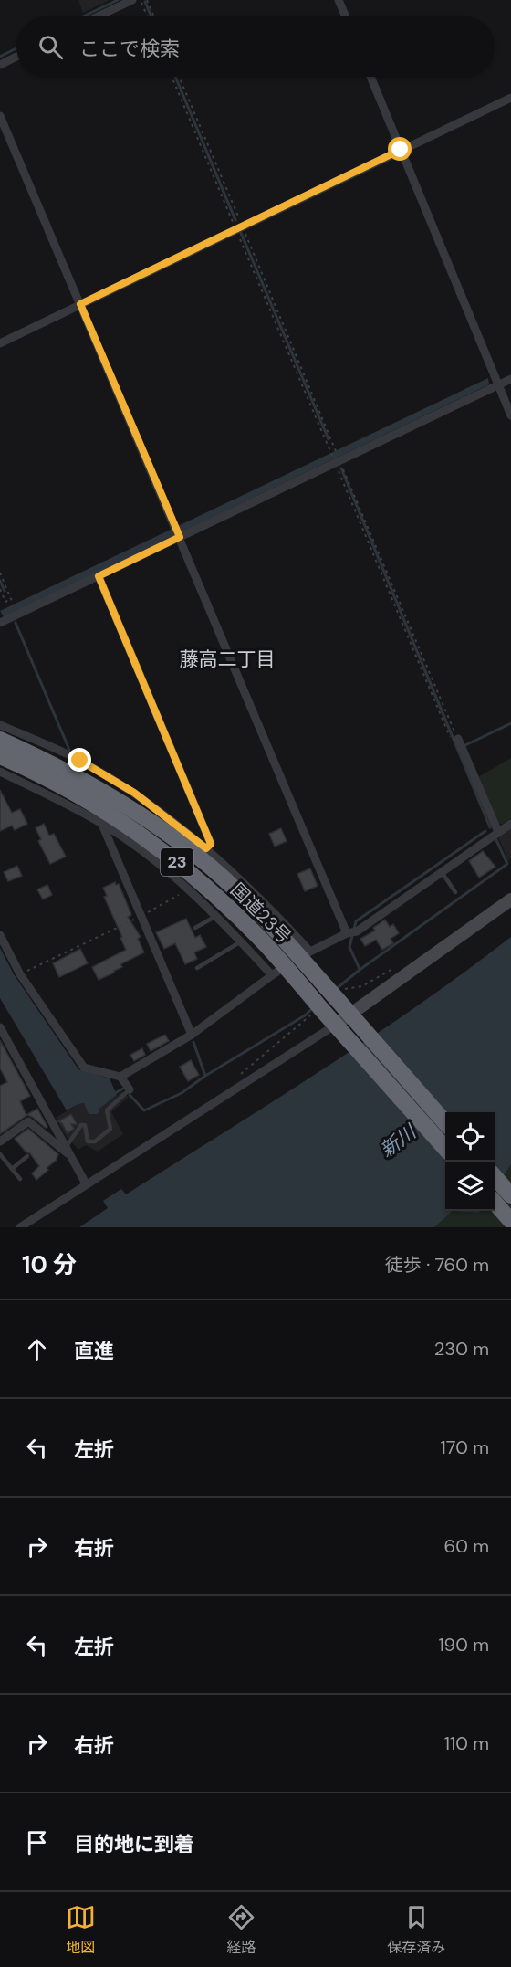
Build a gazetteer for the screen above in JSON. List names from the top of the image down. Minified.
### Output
{"streets":{"highway":["23","国道23号"]},"districts":["藤高二丁目"],"water":["新川"],"page":{"search":"ここで検索","heading":["10 分","徒歩 · 760 m"],"list":[["直進","230 m"],["左折","170 m"],["右折","60 m"],["左折","190 m"],["右折","110 m"],"目的地に到着"],"nav":["地図","経路","保存済み"]}}
